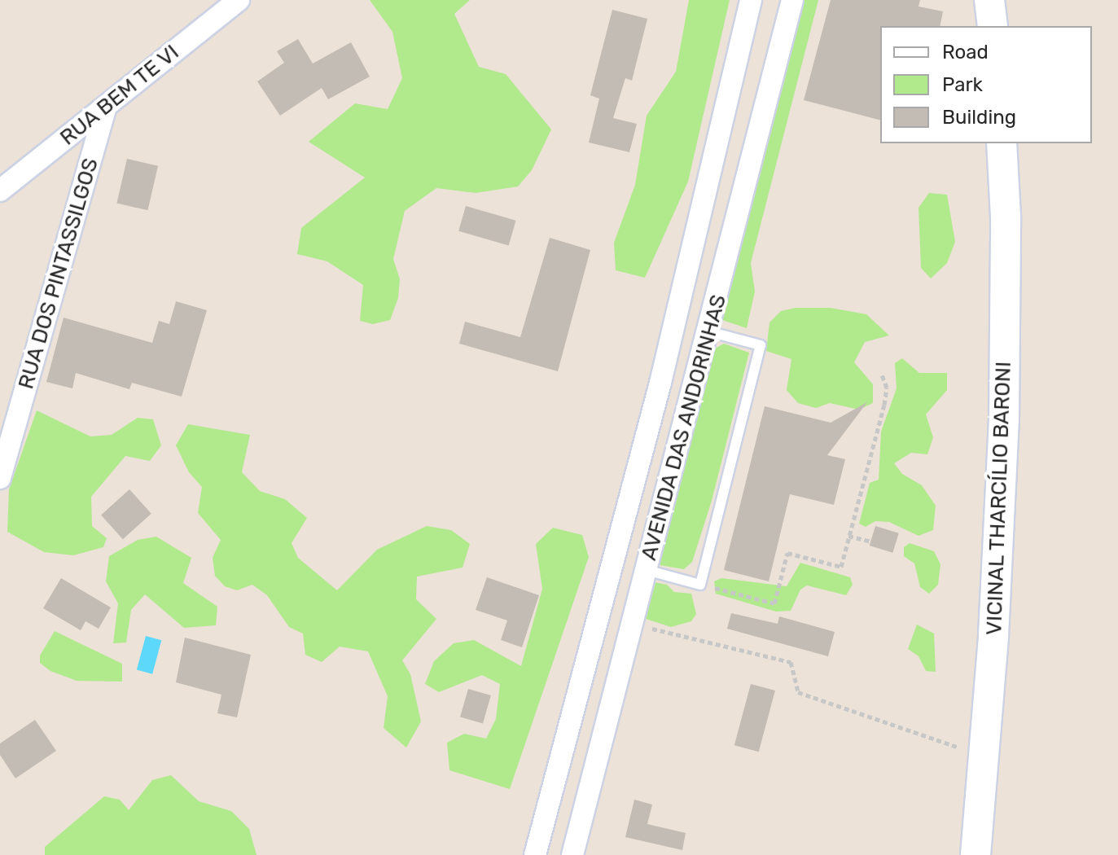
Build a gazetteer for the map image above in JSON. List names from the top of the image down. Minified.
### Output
{"streets":{"main road":["VICINAL THARCÍLIO BARONI"],"street":["RUA BEM TE VI","RUA DOS PINTASSILGOS","AVENIDA DAS ANDORINHAS"]},"crossings":[["RUA BEM TE VI","RUA DOS PINTASSILGOS"]],"legend":["Road","Park","Building"]}
